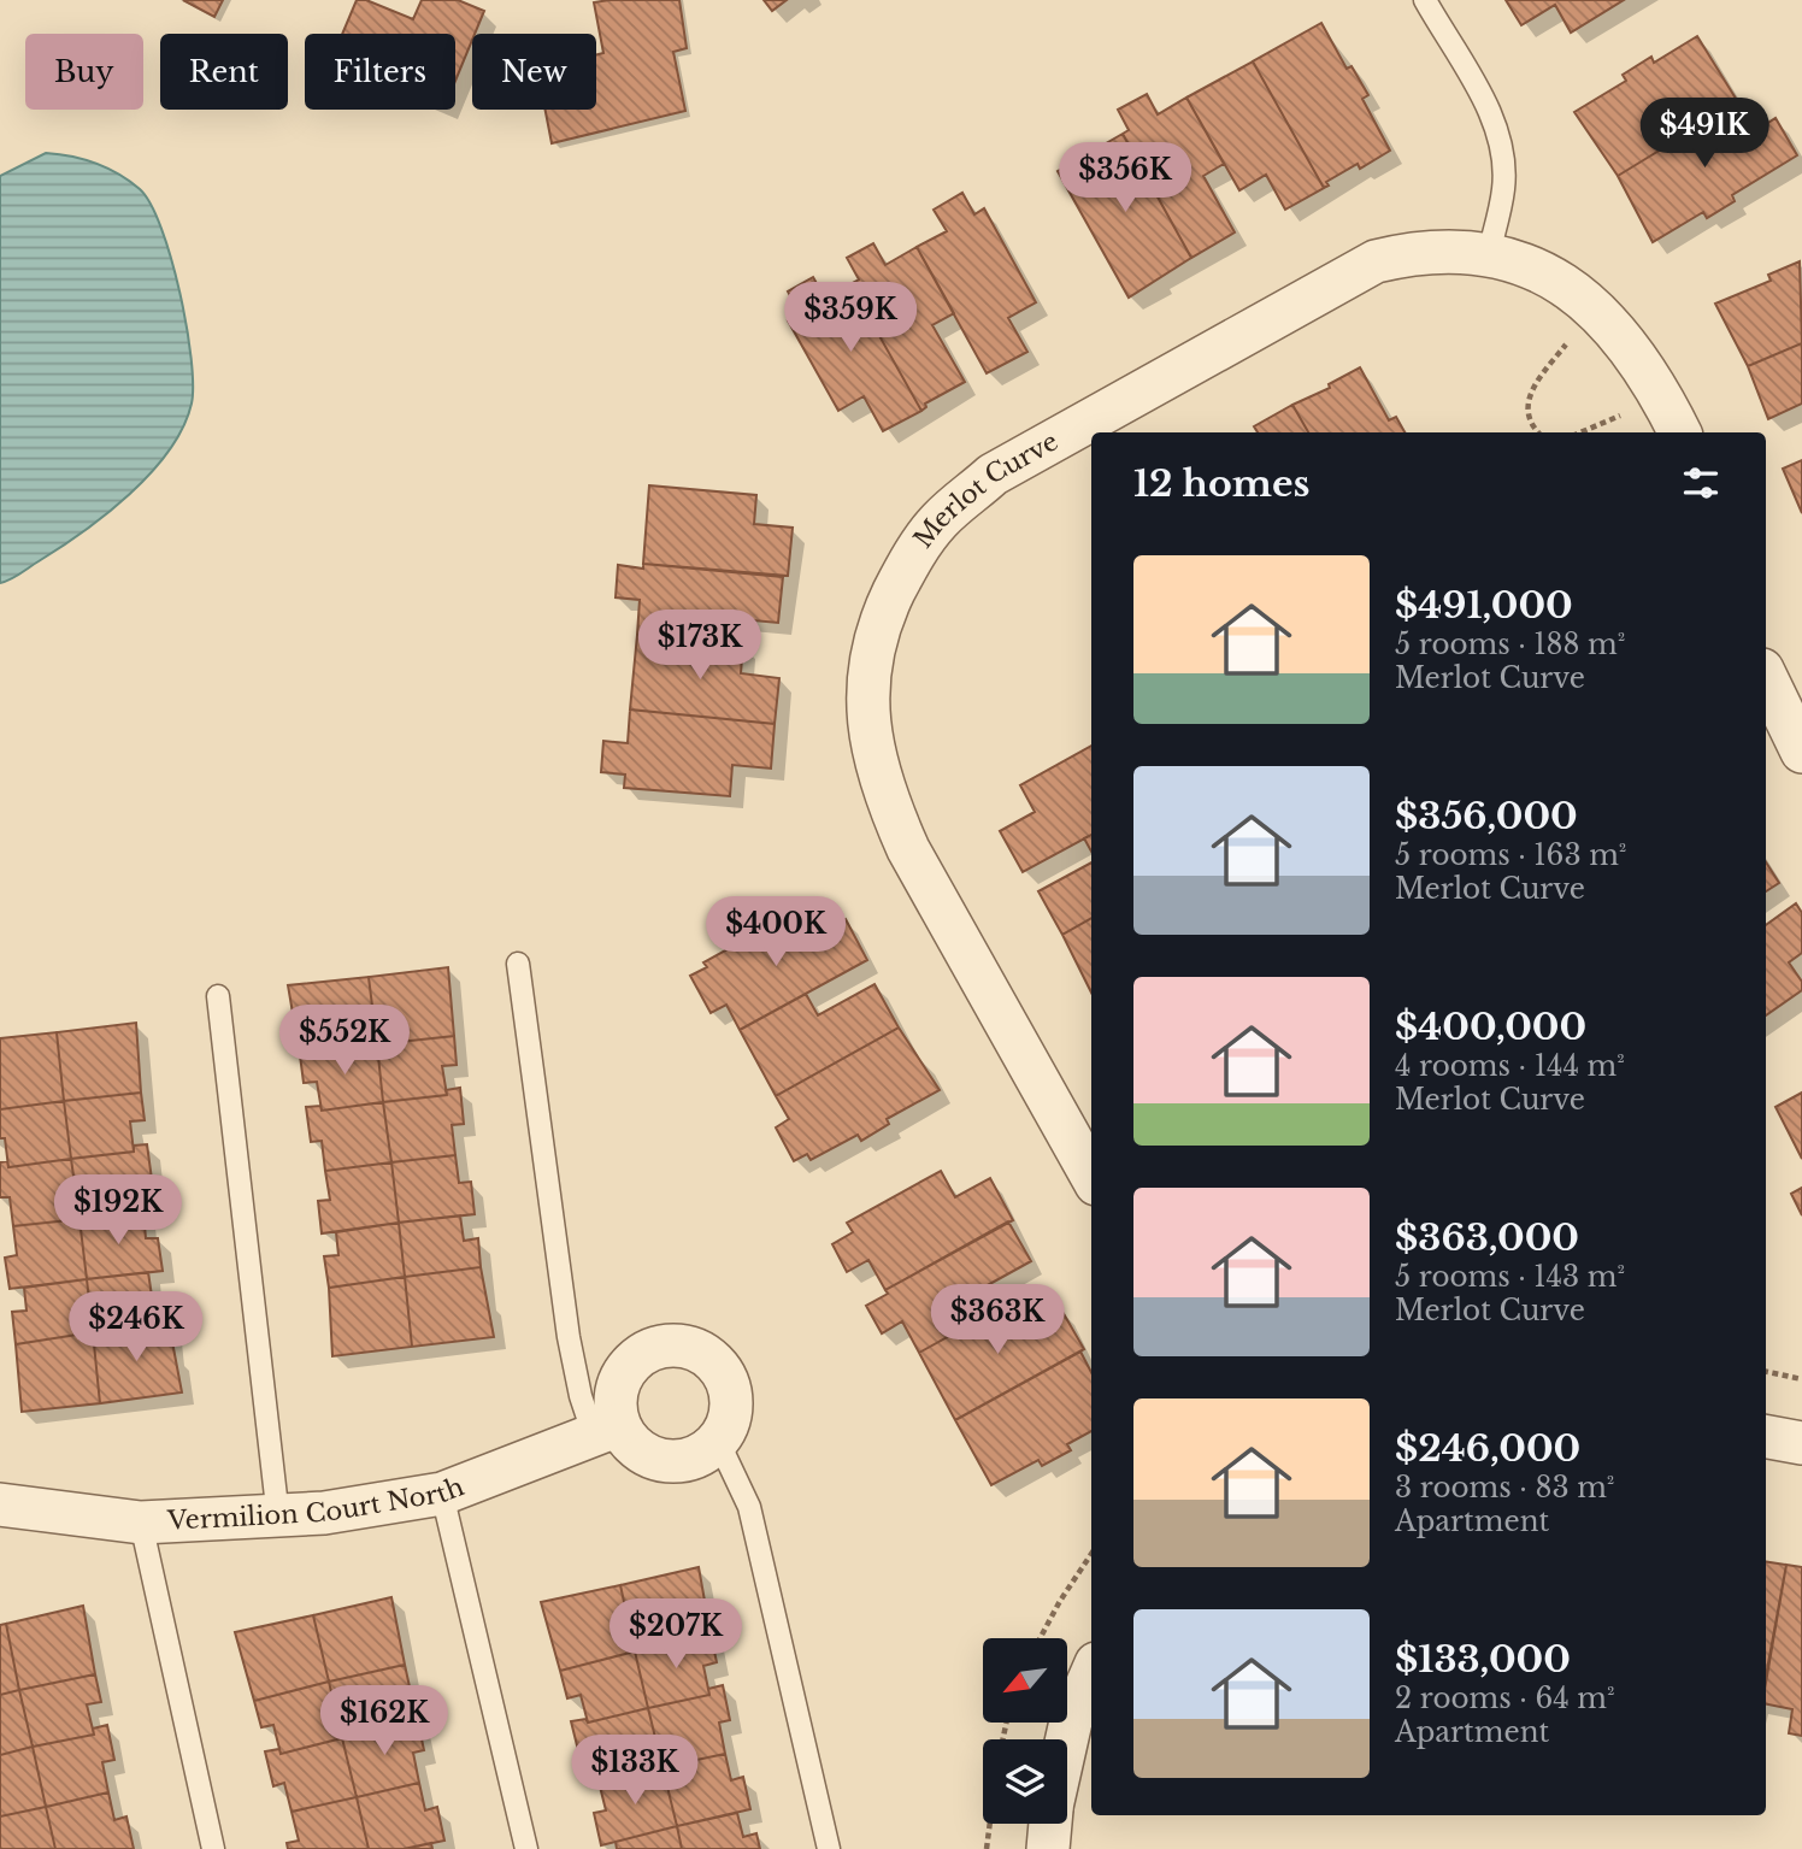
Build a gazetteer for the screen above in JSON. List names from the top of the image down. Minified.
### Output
{"streets":{"street":["Merlot Curve","Vermilion Court North"]},"north":"bottom left","page":{"chip":["Buy","Rent","Filters","New"],"price":["$491K","$356K","$359K","$173K","$400K","$552K","$192K","$363K","$246K","$207K","$162K","$133K"],"heading":"12 homes","list":[{"name":"$491,000","note":"5 rooms · 188 m² · Merlot Curve"},{"name":"$356,000","note":"5 rooms · 163 m² · Merlot Curve"},{"name":"$400,000","note":"4 rooms · 144 m² · Merlot Curve"},{"name":"$363,000","note":"5 rooms · 143 m² · Merlot Curve"},{"name":"$246,000","note":"3 rooms · 83 m² · Apartment"},{"name":"$133,000","note":"2 rooms · 64 m² · Apartment"}]}}
